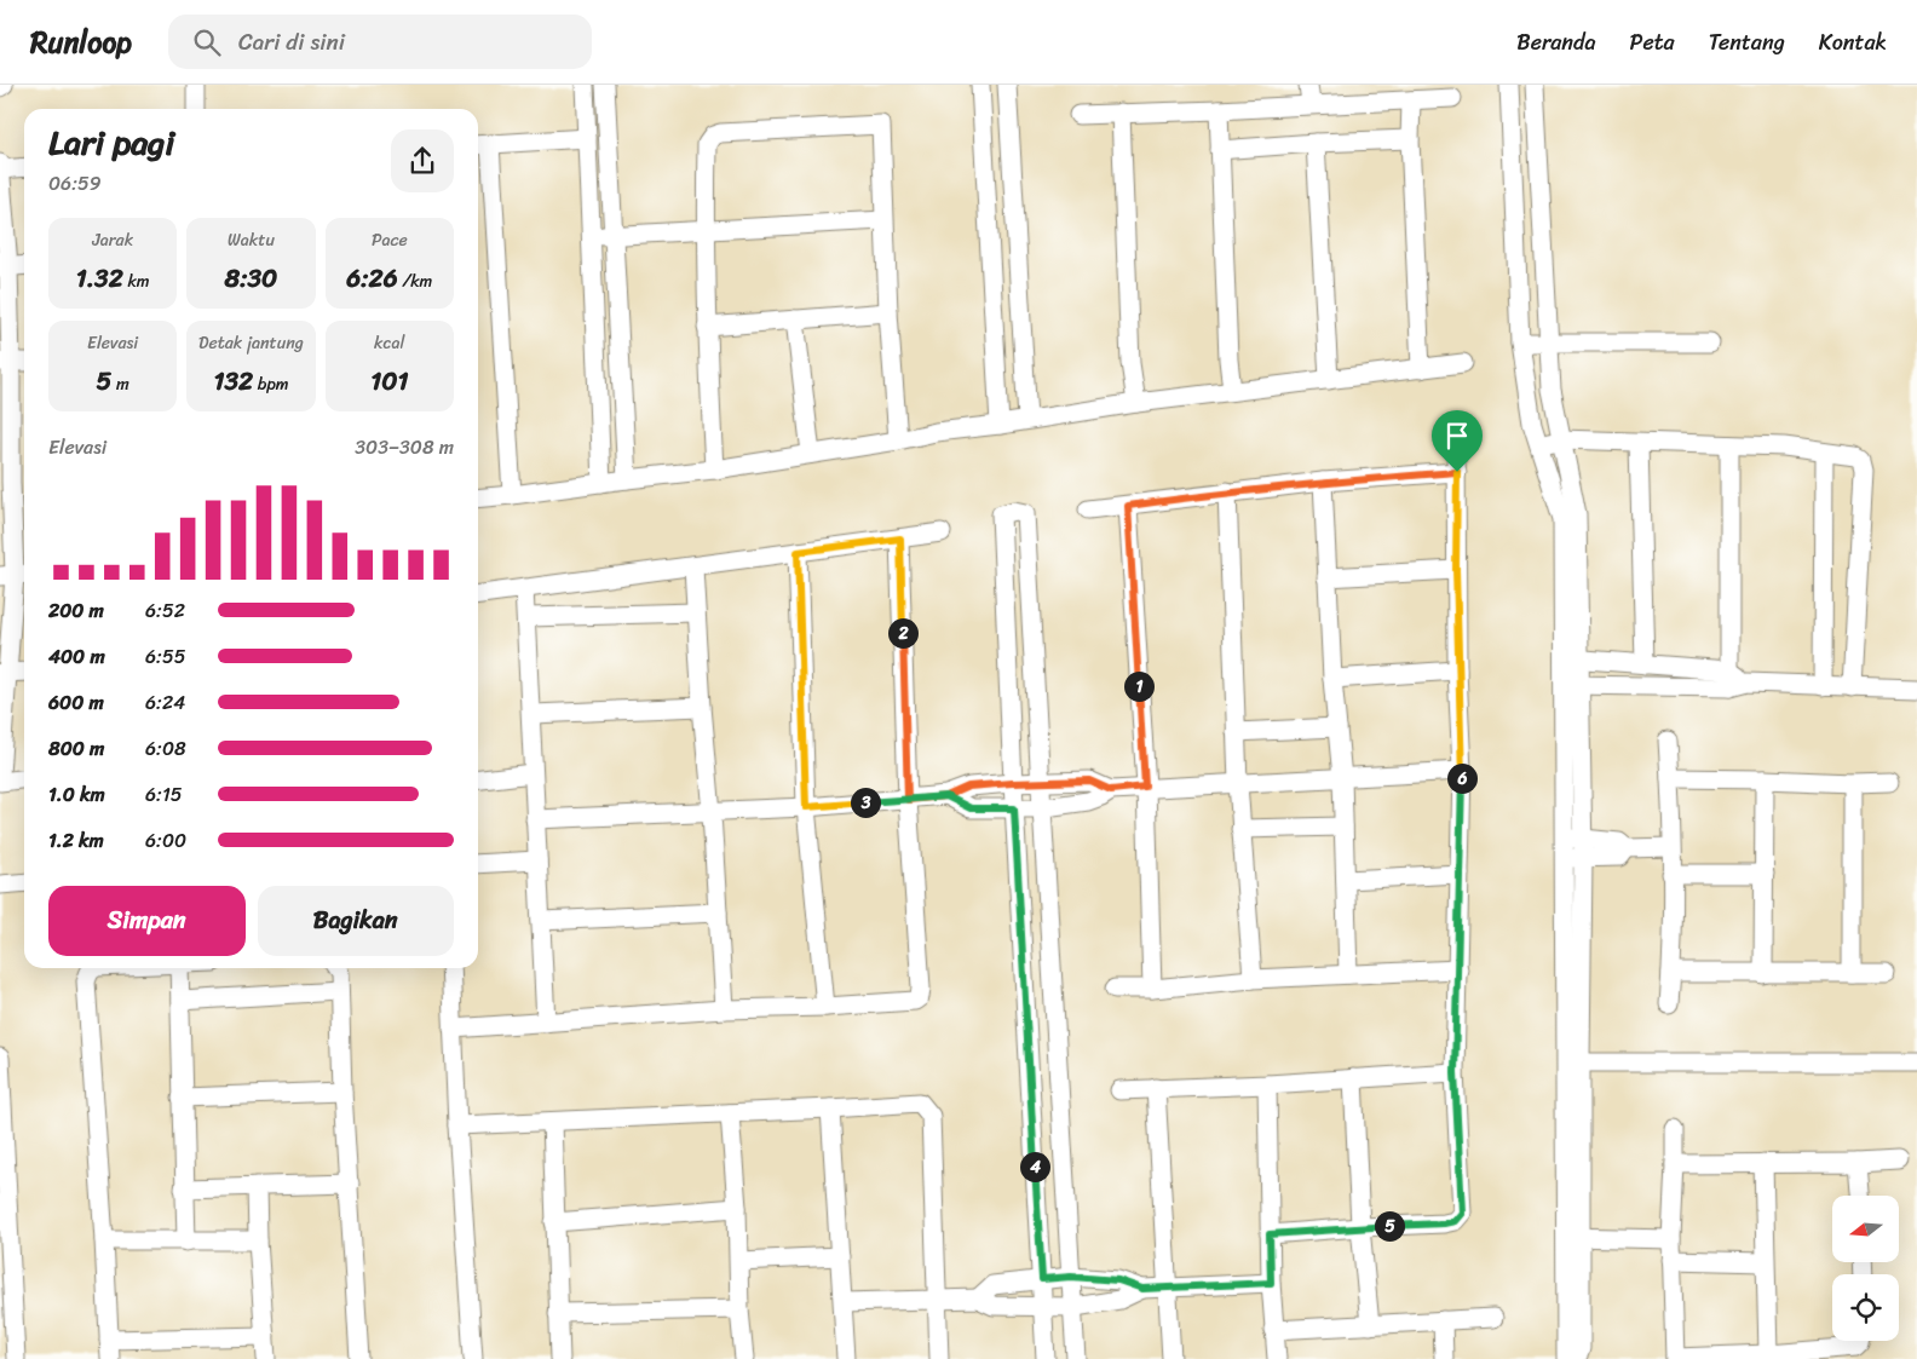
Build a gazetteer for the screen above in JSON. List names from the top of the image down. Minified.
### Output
{"north":"left","page":{"header":"Runloop","search":"Cari di sini","nav":["Beranda","Peta","Tentang","Kontak"],"heading":["Lari pagi","06:59"],"stats":[["Jarak","1.32 km"],["Waktu","8:30"],["Pace","6:26 /km"],["Elevasi","5 m"],["Detak jantung","132 bpm"],["kcal","101"]],"chart":["Elevasi","303–308 m"],"list":[{"name":"200 m","note":"6:52"},{"name":"400 m","note":"6:55"},{"name":"600 m","note":"6:24"},{"name":"800 m","note":"6:08"},{"name":"1.0 km","note":"6:15"},{"name":"1.2 km","note":"6:00"}],"pins":["2","1","6","3","4","5"],"buttons":["Simpan","Bagikan"]}}
